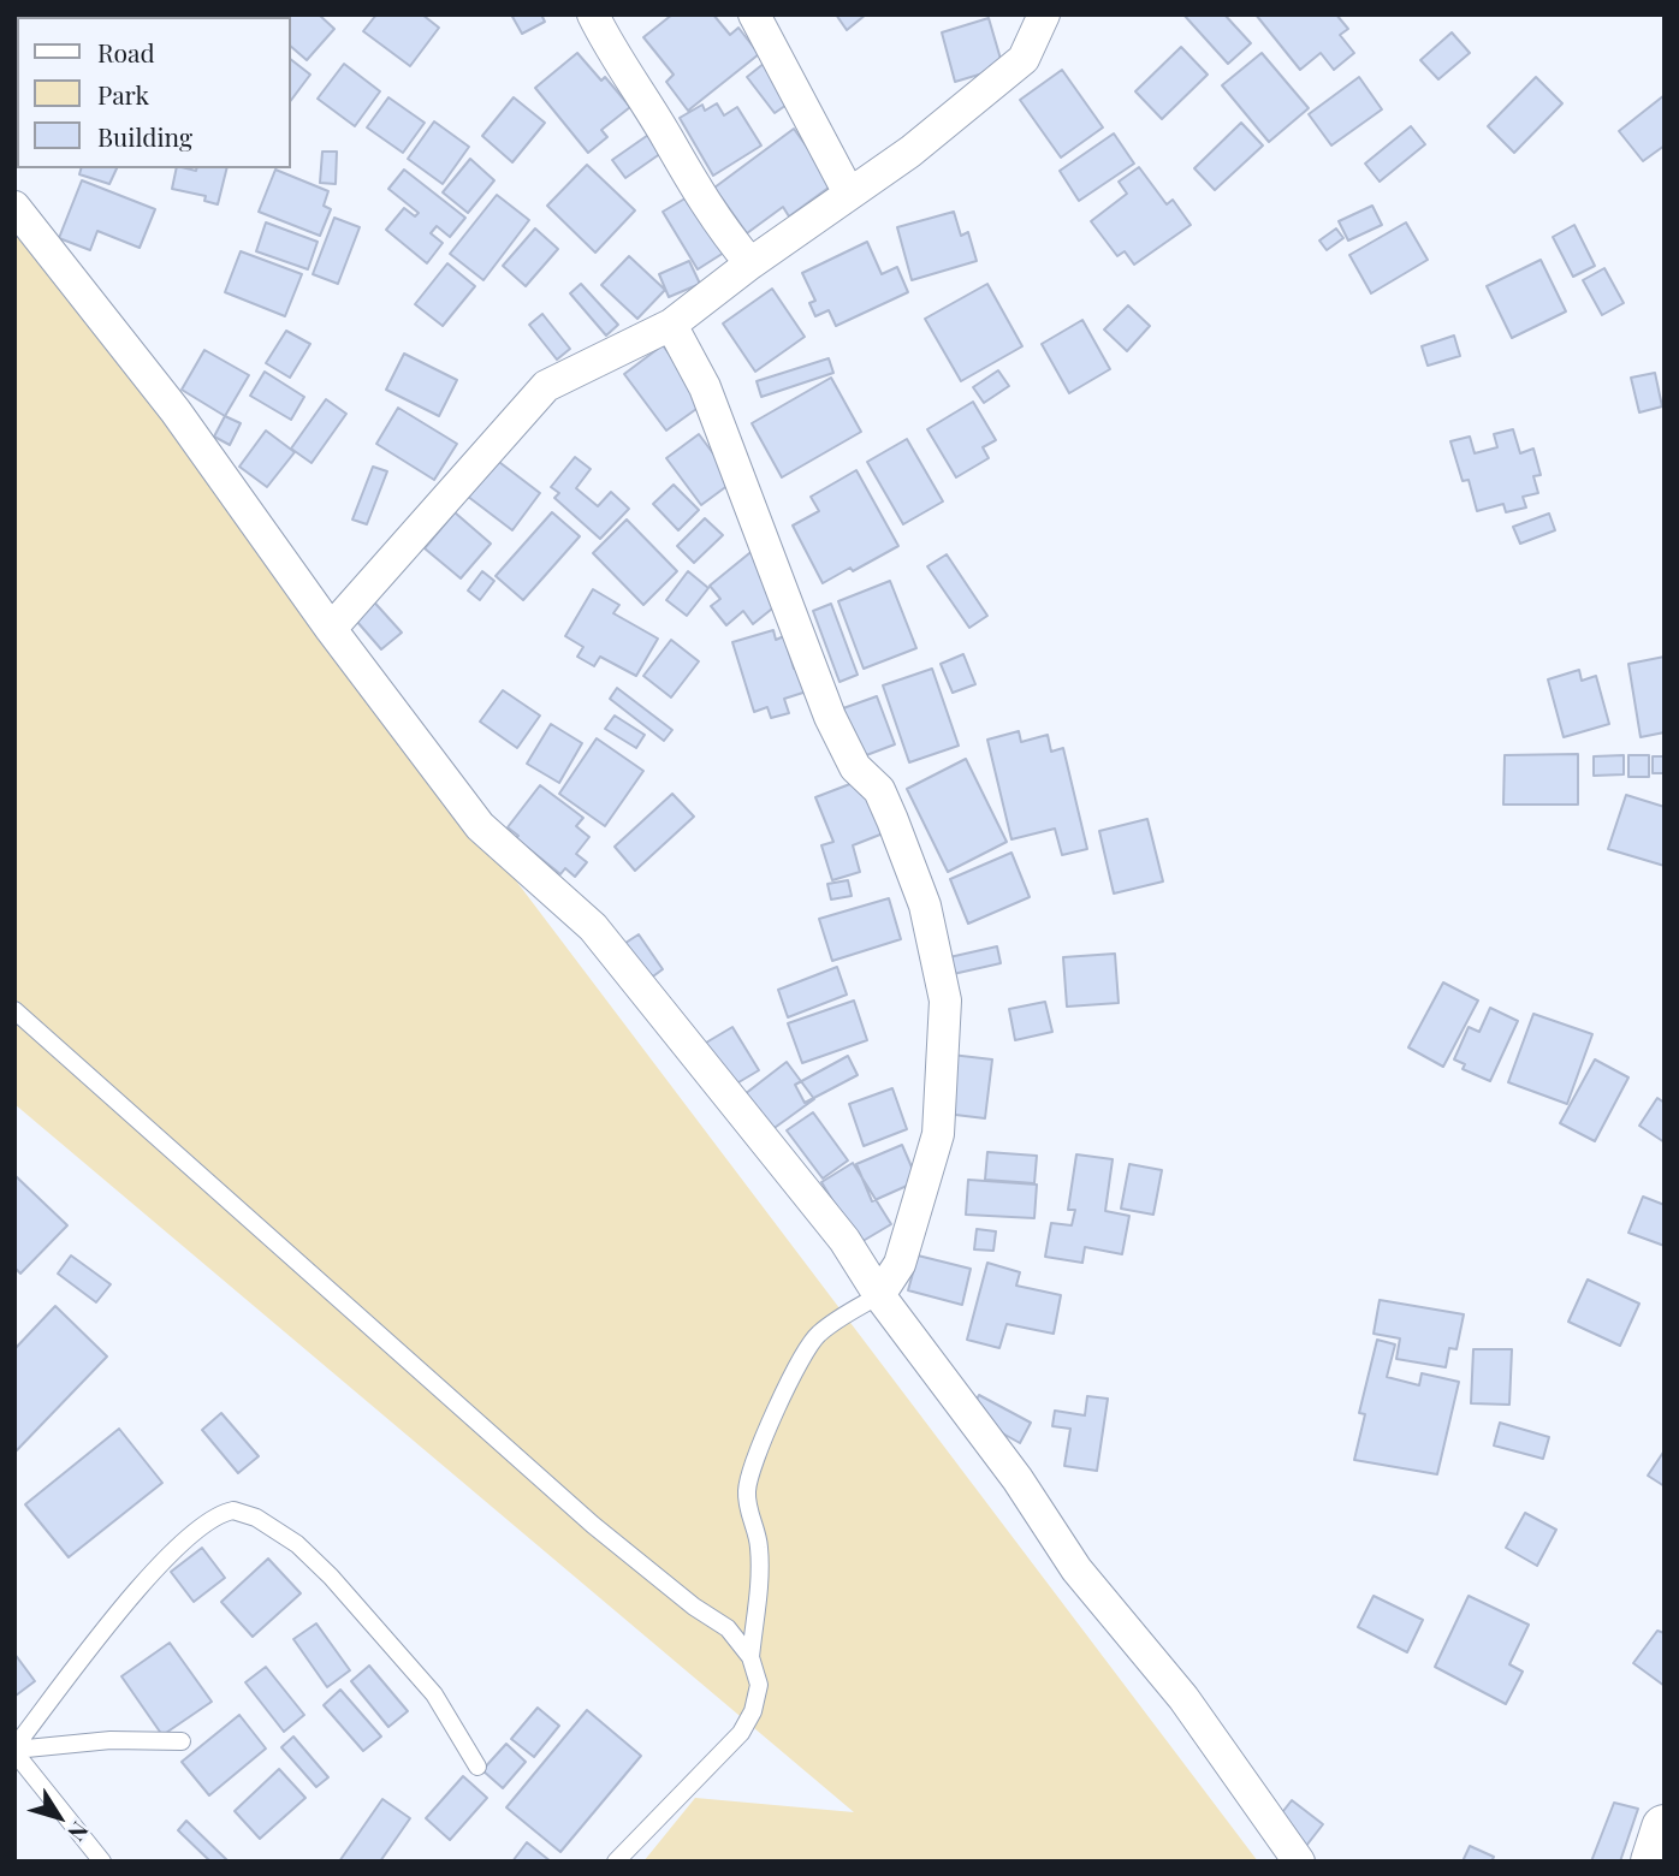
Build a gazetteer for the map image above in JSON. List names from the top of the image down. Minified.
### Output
{"legend":["Road","Park","Building"],"north":"bottom right"}
